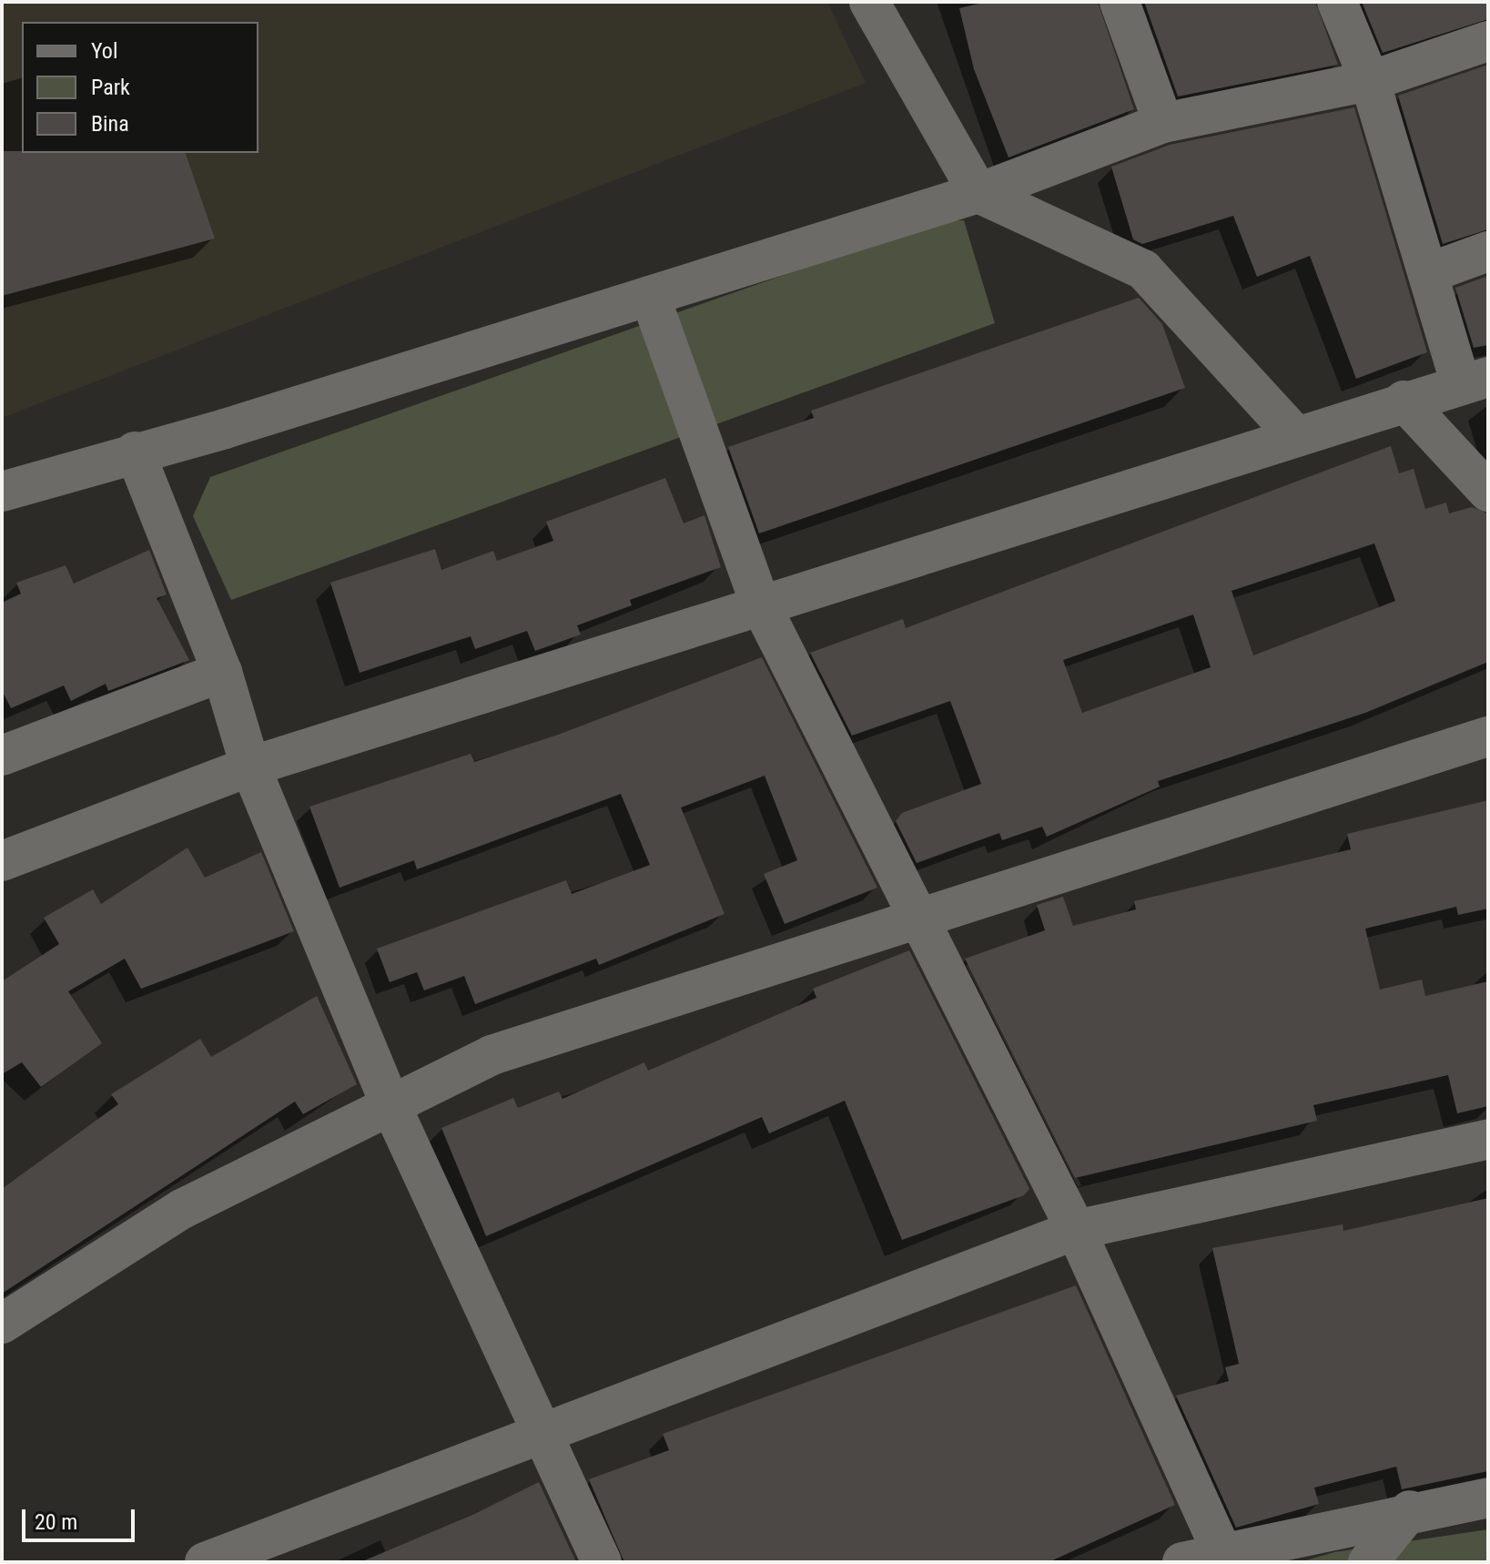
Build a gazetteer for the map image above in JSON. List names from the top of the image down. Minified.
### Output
{"legend":["Yol","Park","Bina"],"scale_bar":"20 m"}
